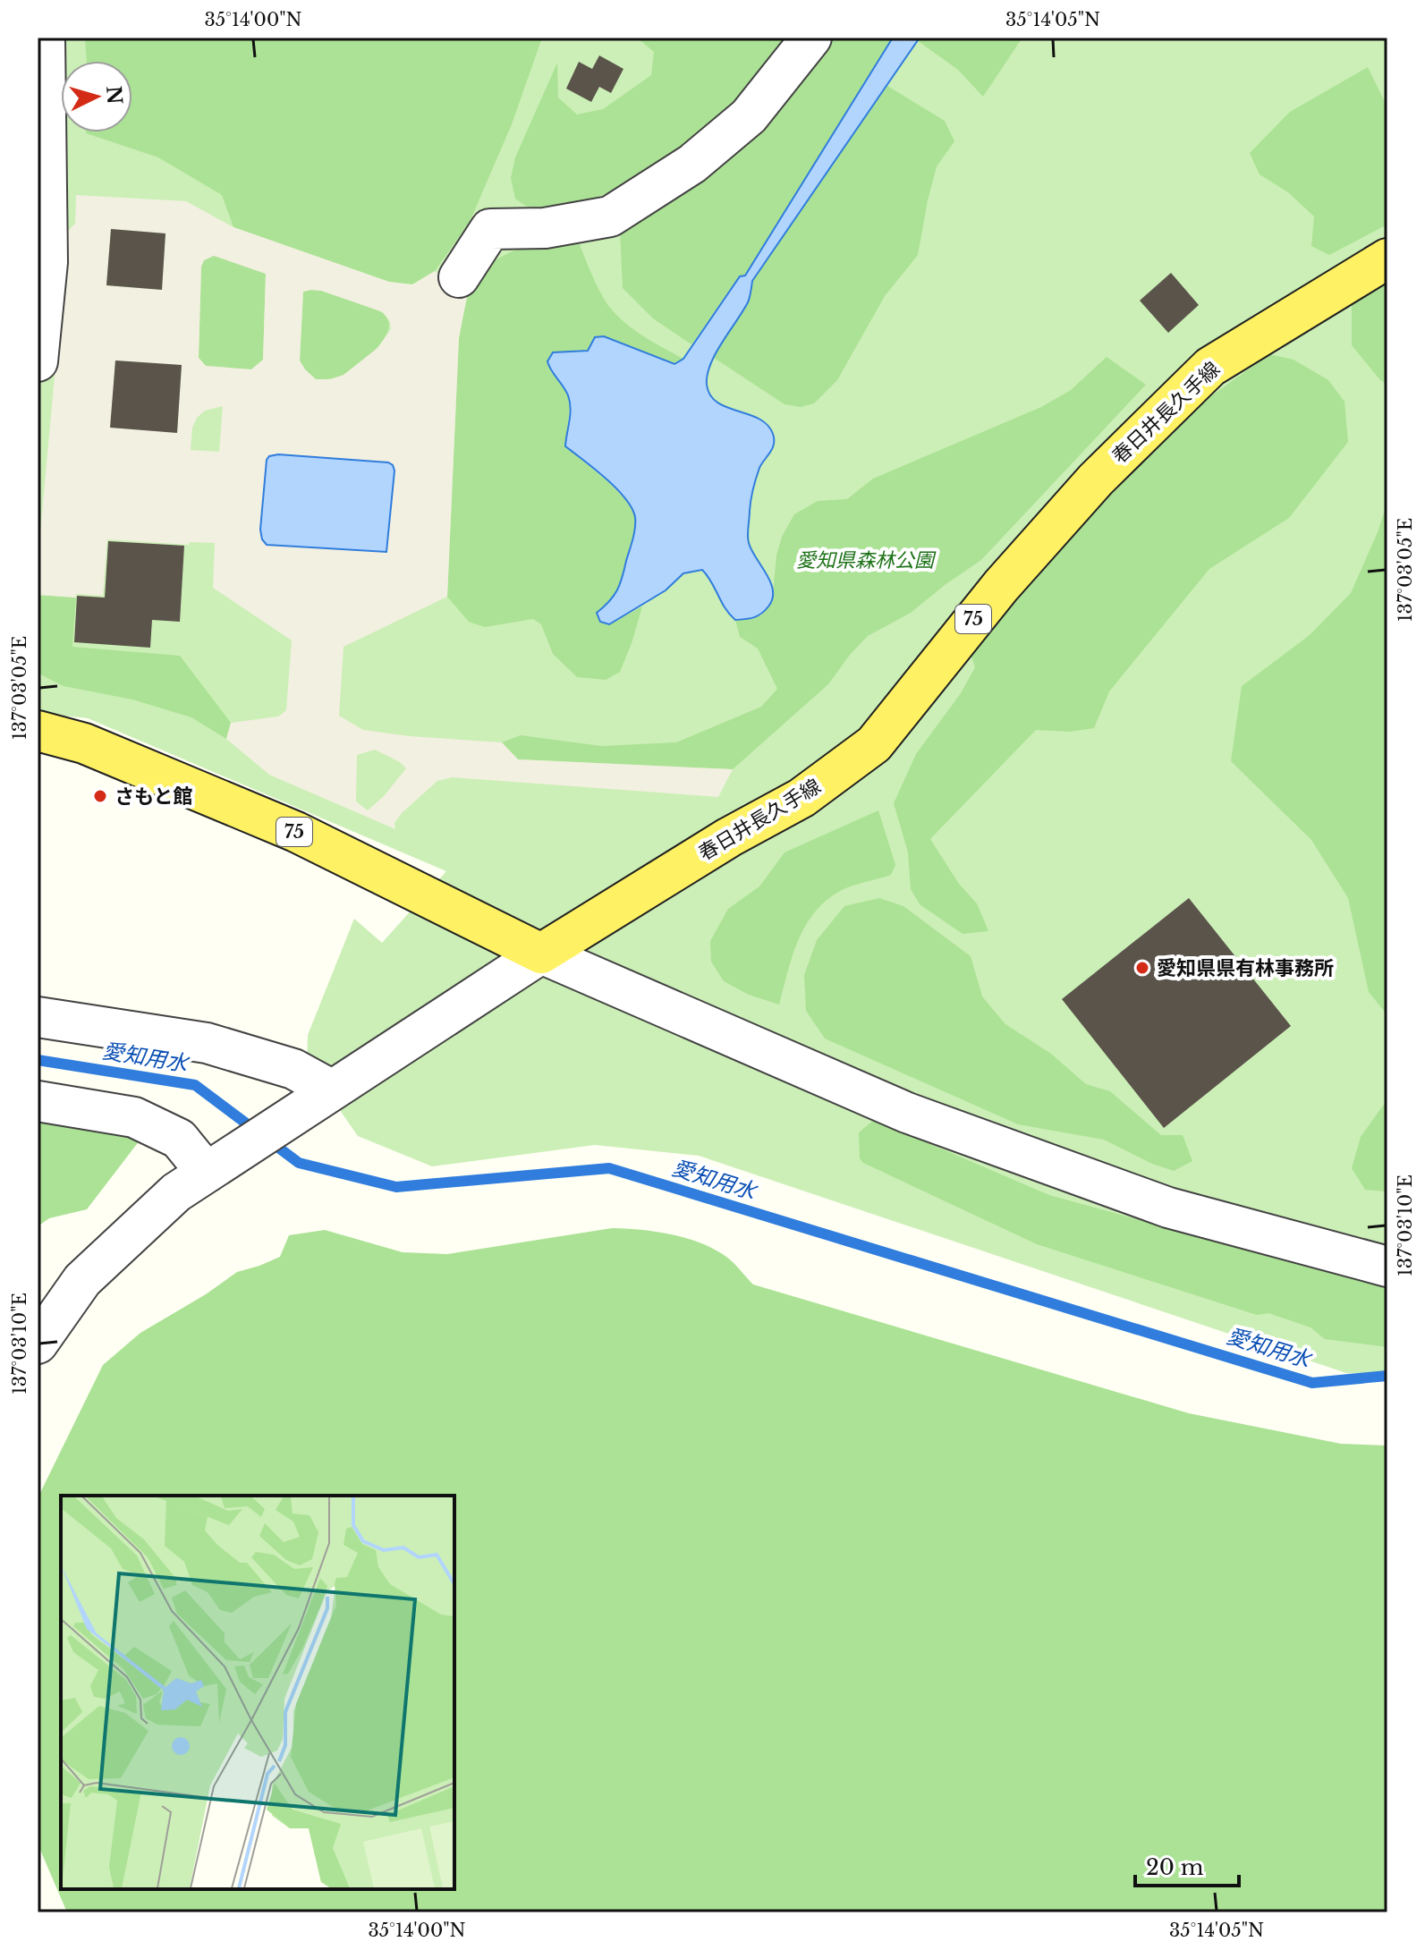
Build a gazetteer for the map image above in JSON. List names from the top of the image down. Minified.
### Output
{"streets":{"main road":["春日井長久手線","75"]},"crossings":[["春日井長久手線","75"]],"water":["愛知用水"],"parks":["愛知県森林公園"],"places":["さもと館","愛知県県有林事務所"],"scale_bar":"20 m","north":"right","coordinates":["35°14'00\"N","35°14'05\"N","137°03'05\"E","137°03'10\"E"]}
